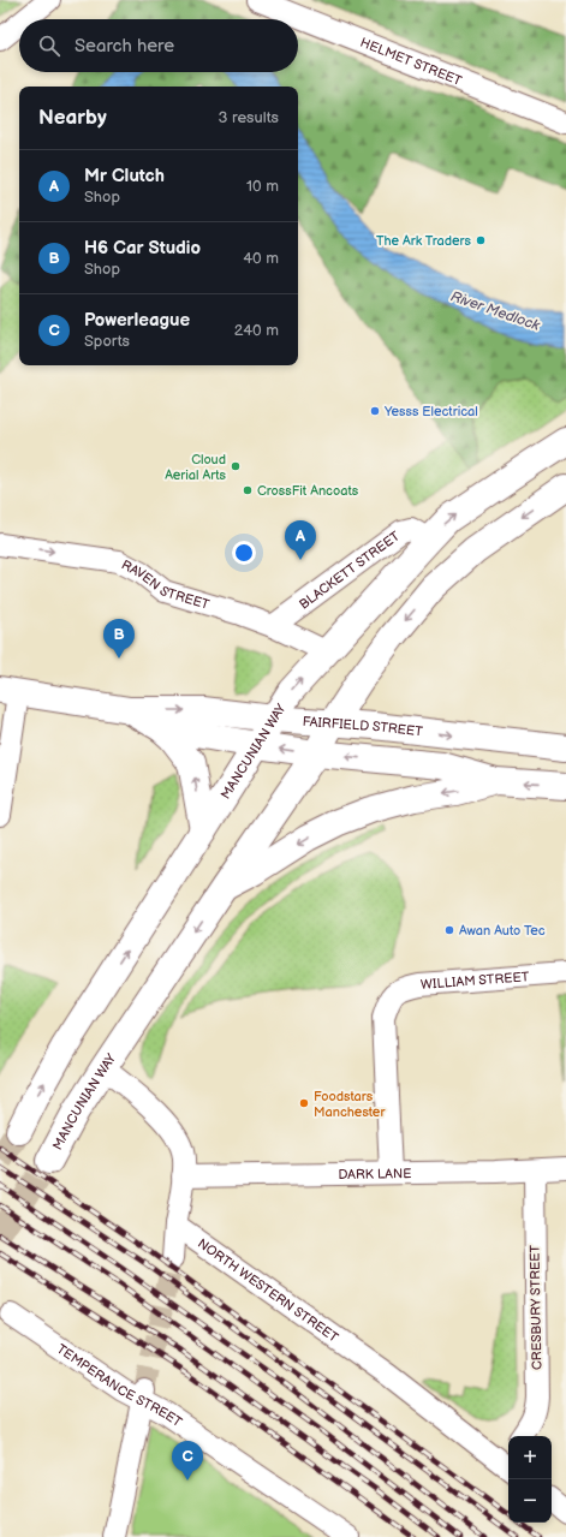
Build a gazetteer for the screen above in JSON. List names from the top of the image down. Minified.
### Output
{"streets":{"main road":["FAIRFIELD STREET","MANCUNIAN WAY"],"street":["HELMET STREET","BLACKETT STREET","RAVEN STREET","WILLIAM STREET","DARK LANE","NORTH WESTERN STREET","CRESBURY STREET","TEMPERANCE STREET"]},"crossings":[["BLACKETT STREET","RAVEN STREET"],["BLACKETT STREET","MANCUNIAN WAY"],["RAVEN STREET","MANCUNIAN WAY"],["FAIRFIELD STREET","MANCUNIAN WAY"],["WILLIAM STREET","DARK LANE"],["DARK LANE","CRESBURY STREET"]],"one_way":["RAVEN STREET"],"water":["River Medlock"],"places":["The Ark Traders","Yesss Electrical","Cloud Aerial Arts","CrossFit Ancoats","Awan Auto Tec","Foodstars Manchester"],"page":{"search":"Search here","heading":["Nearby","3 results"],"list":[{"mark":"A","name":"Mr Clutch","note":"Shop","value":"10 m"},{"mark":"B","name":"H6 Car Studio","note":"Shop","value":"40 m"},{"mark":"C","name":"Powerleague","note":"Sports","value":"240 m"}],"pins":["A","B","C"],"map_buttons":["+","−"]}}
